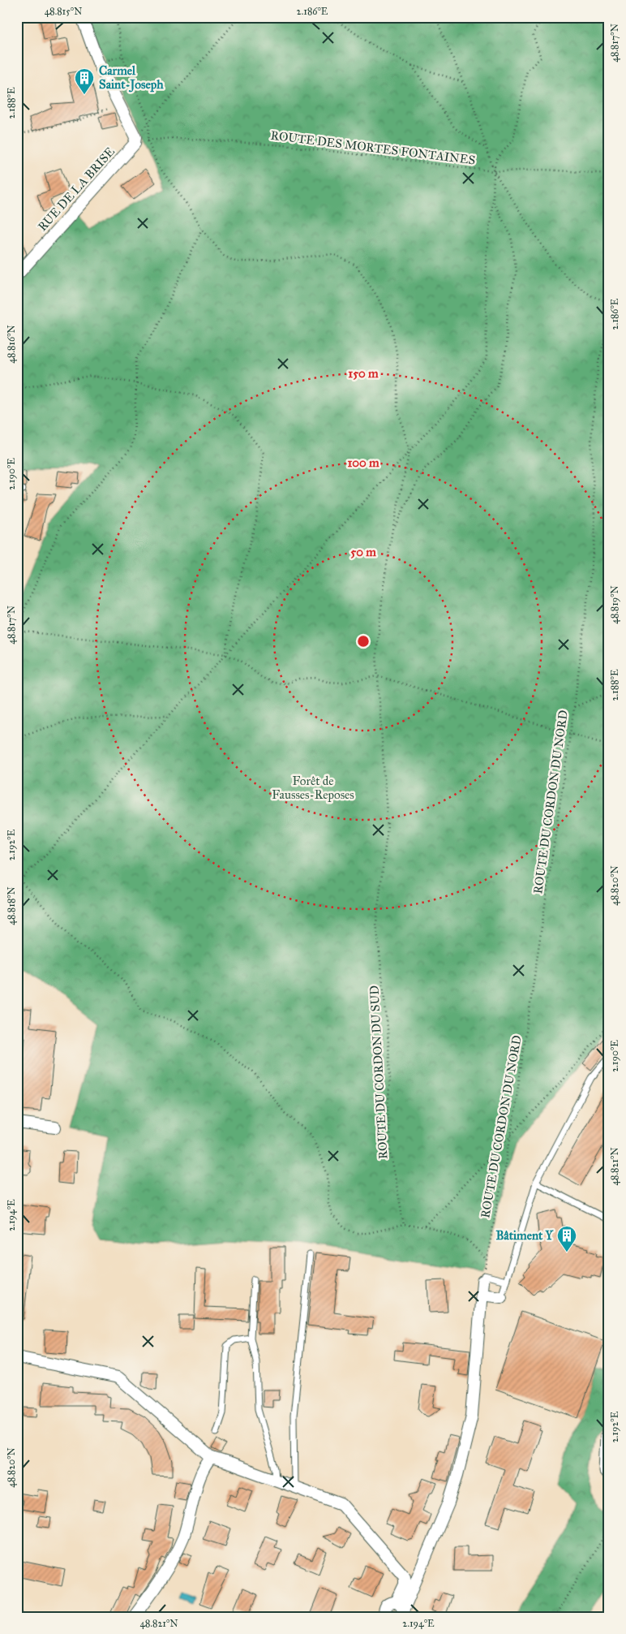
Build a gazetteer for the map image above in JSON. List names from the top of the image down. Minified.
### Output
{"streets":{"street":["RUE DE LA BRISE"],"path":["ROUTE DES MORTES FONTAINES","ROUTE DU CORDON DU NORD","ROUTE DU CORDON DU SUD"]},"crossings":[["ROUTE DES MORTES FONTAINES","RUE DE LA BRISE"],["ROUTE DES MORTES FONTAINES","ROUTE DU CORDON DU SUD"]],"parks":["Forêt de Fausses-Reposes"],"places":{"building":["Carmel Saint-Joseph","Bâtiment Y"]},"coordinates":["48.815°N","2.186°E","48.817°N","2.188°E","48.816°N","2.190°E","48.819°N","2.192°E","48.820°N","48.818°N","48.821°N","2.194°E"],"rings":["150 m","100 m","50 m"]}
